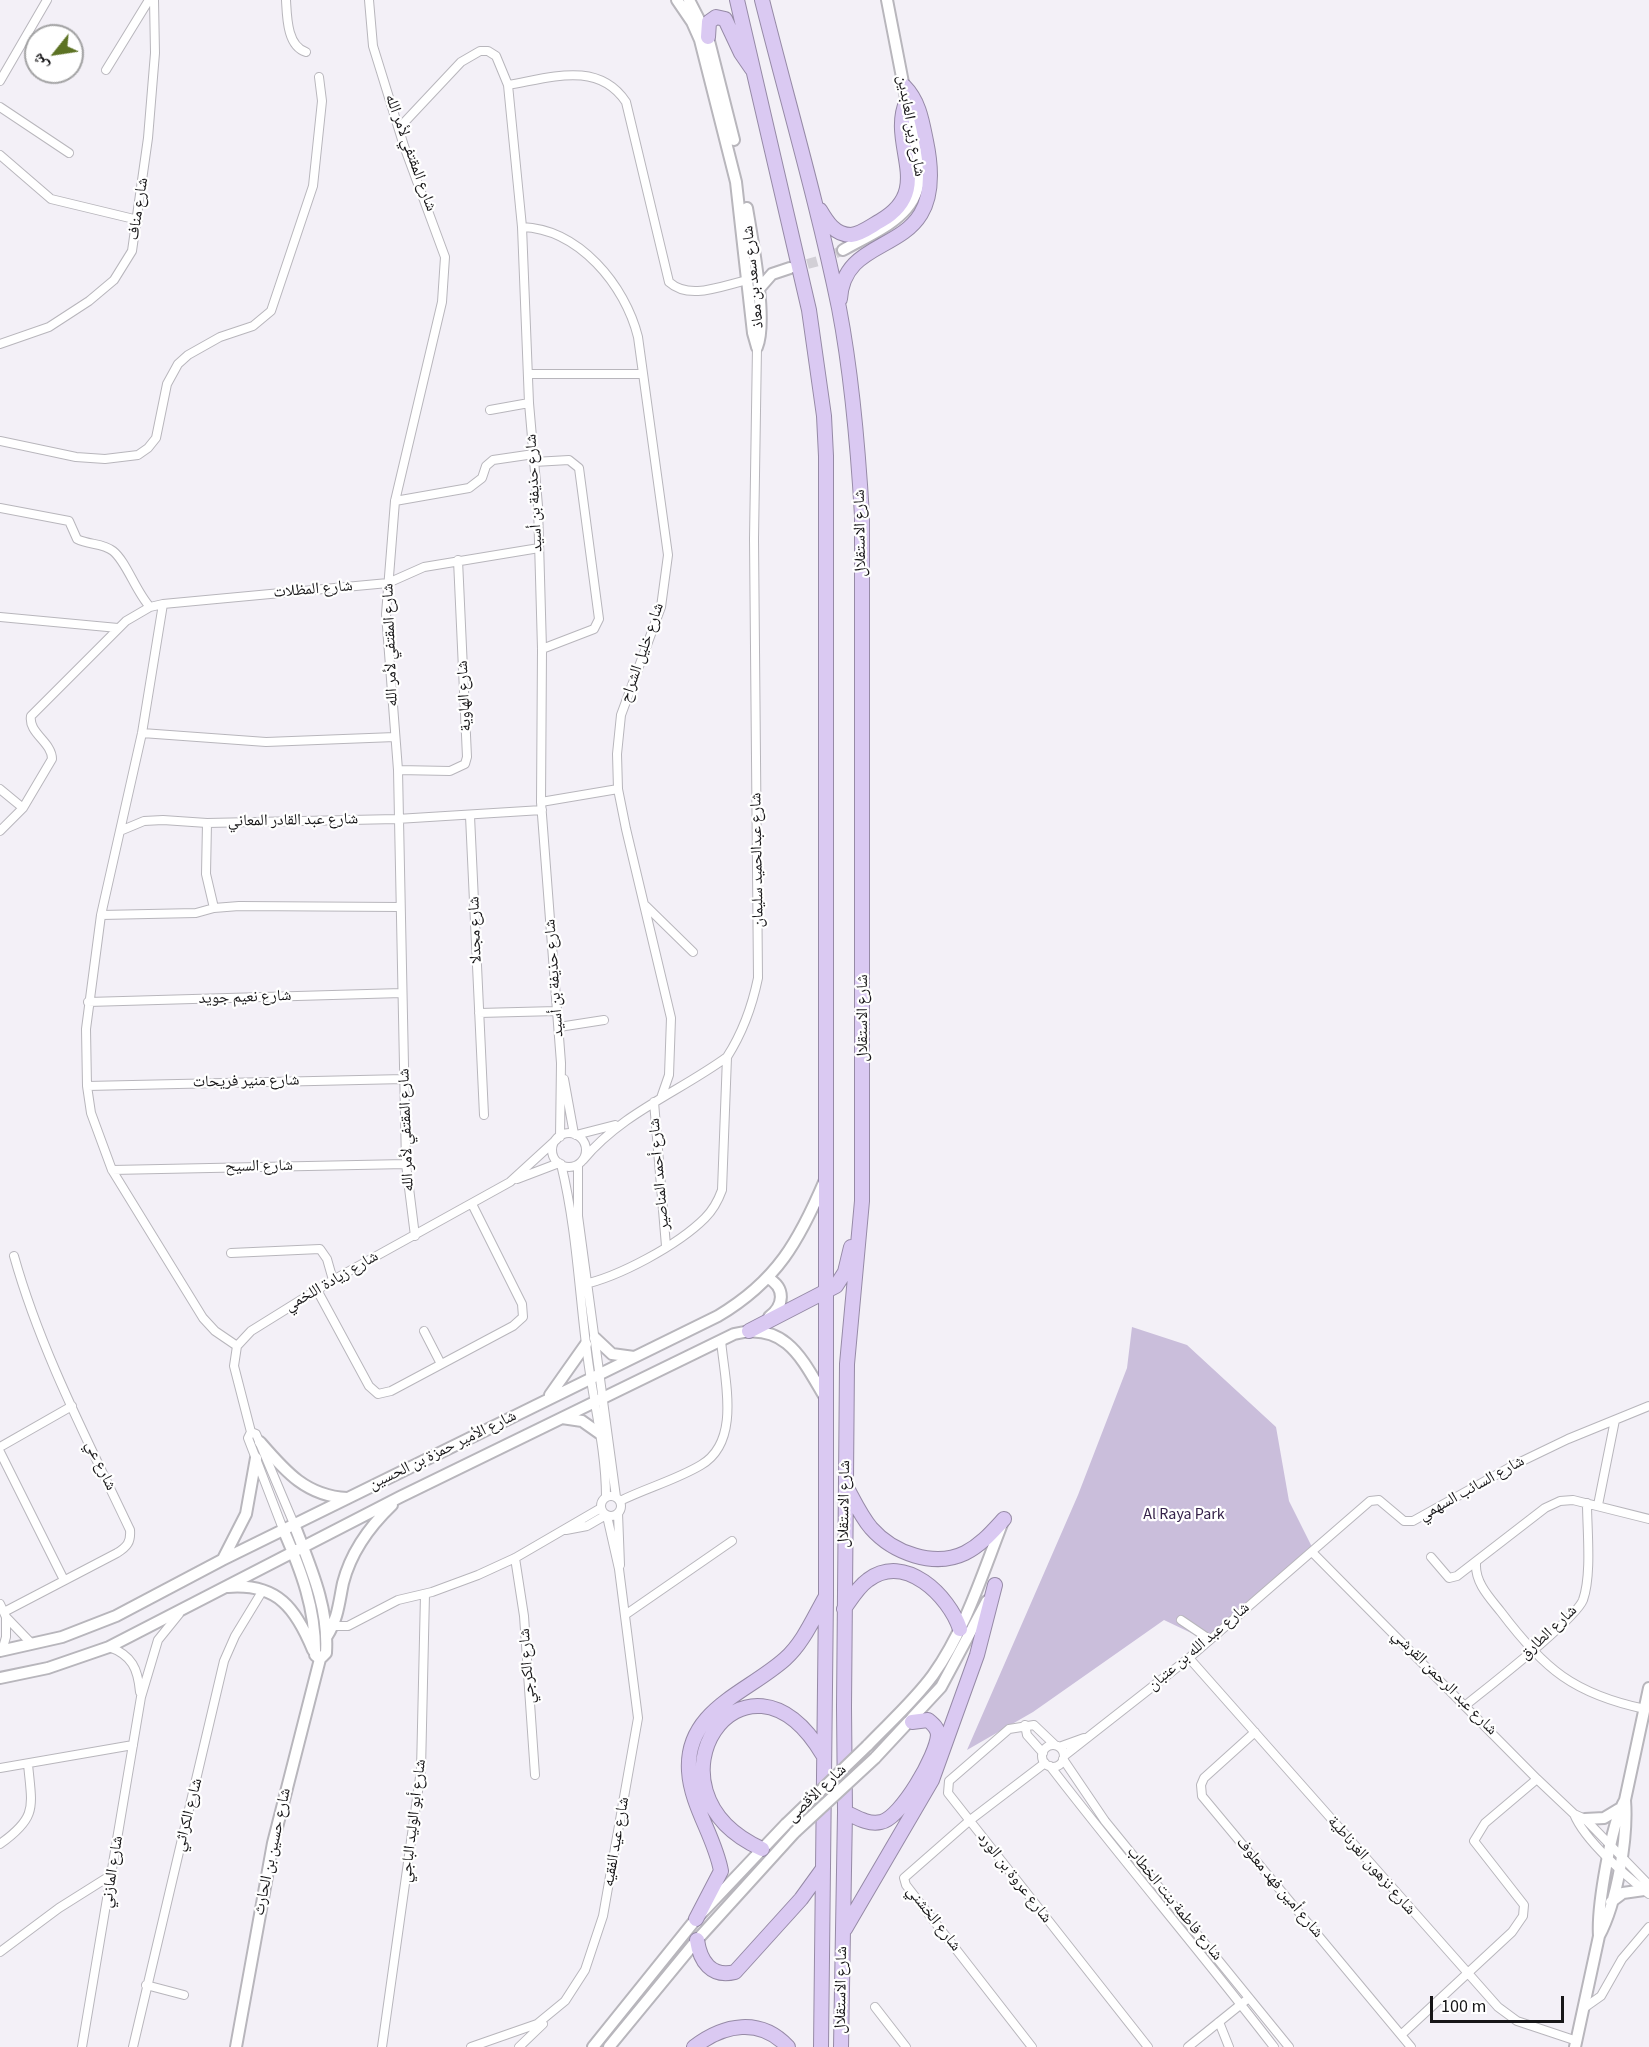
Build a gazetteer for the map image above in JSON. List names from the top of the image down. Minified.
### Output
{"streets":{"highway":["شارع الاستقلال"],"main road":["شارع زين العابدين","شارع سعد بن معاذ","شارع الأمير حمزة بن الحسين","شارع الأقصى","شارع حسين بن الحارث"],"street":["شارع المقتفي لأمر الله","شارع مناف","شارع حذيفة بن أسيد","شارع المظلات","شارع خليل الشراح","شارع الهاوية","شارع عبد القادر المعاني","شارع عبدالحميد سليمان","شارع مجدلا","شارع نعيم جويد","شارع منير فريحات","شارع السيح","شارع أحمد المناصير","شارع زيادة اللخمي","شارع عي","شارع السائب السهمي","شارع الطارق","شارع عبد الله بن عتبان","شارع الكرجي","شارع عبد الرحمن القرشي","شارع الكراثي","شارع أبو الوليد الباجي","شارع عيد الفقيه","شارع نزهون الغرناطية","شارع المازني","شارع عروة بن الورد","شارع أمين فهد معلوف","شارع فاطمة بنت الخطاب","شارع الخشني"]},"crossings":[["شارع المقتفي لأمر الله","شارع حذيفة بن أسيد"],["شارع المقتفي لأمر الله","شارع المظلات"],["شارع المقتفي لأمر الله","شارع الهاوية"],["شارع المقتفي لأمر الله","شارع عبد القادر المعاني"],["شارع المقتفي لأمر الله","شارع نعيم جويد"],["شارع المقتفي لأمر الله","شارع منير فريحات"],["شارع المقتفي لأمر الله","شارع السيح"],["شارع المقتفي لأمر الله","شارع زيادة اللخمي"],["شارع سعد بن معاذ","شارع عبدالحميد سليمان"],["شارع حذيفة بن أسيد","شارع المظلات"],["شارع حذيفة بن أسيد","شارع خليل الشراح"],["شارع حذيفة بن أسيد","شارع زيادة اللخمي"],["شارع الاستقلال","شارع الأمير حمزة بن الحسين"],["شارع المظلات","شارع الهاوية"],["شارع خليل الشراح","شارع أحمد المناصير"],["شارع عبد القادر المعاني","شارع مجدلا"],["شارع عبدالحميد سليمان","شارع أحمد المناصير"],["شارع الأمير حمزة بن الحسين","شارع حسين بن الحارث"],["شارع الأمير حمزة بن الحسين","شارع المازني"],["شارع السائب السهمي","شارع عبد الله بن عتبان"],["شارع السائب السهمي","شارع عبد الرحمن القرشي"],["شارع الطارق","شارع عبد الرحمن القرشي"],["شارع عبد الله بن عتبان","شارع عبد الرحمن القرشي"],["شارع عبد الله بن عتبان","شارع نزهون الغرناطية"],["شارع عبد الله بن عتبان","شارع فاطمة بنت الخطاب"],["شارع عبد الله بن عتبان","شارع الخشني"],["شارع نزهون الغرناطية","شارع أمين فهد معلوف"],["شارع عروة بن الورد","شارع الخشني"],["شارع فاطمة بنت الخطاب","شارع الخشني"]],"parks":["Al Raya Park"],"scale_bar":"100 m","north":"bottom left"}
